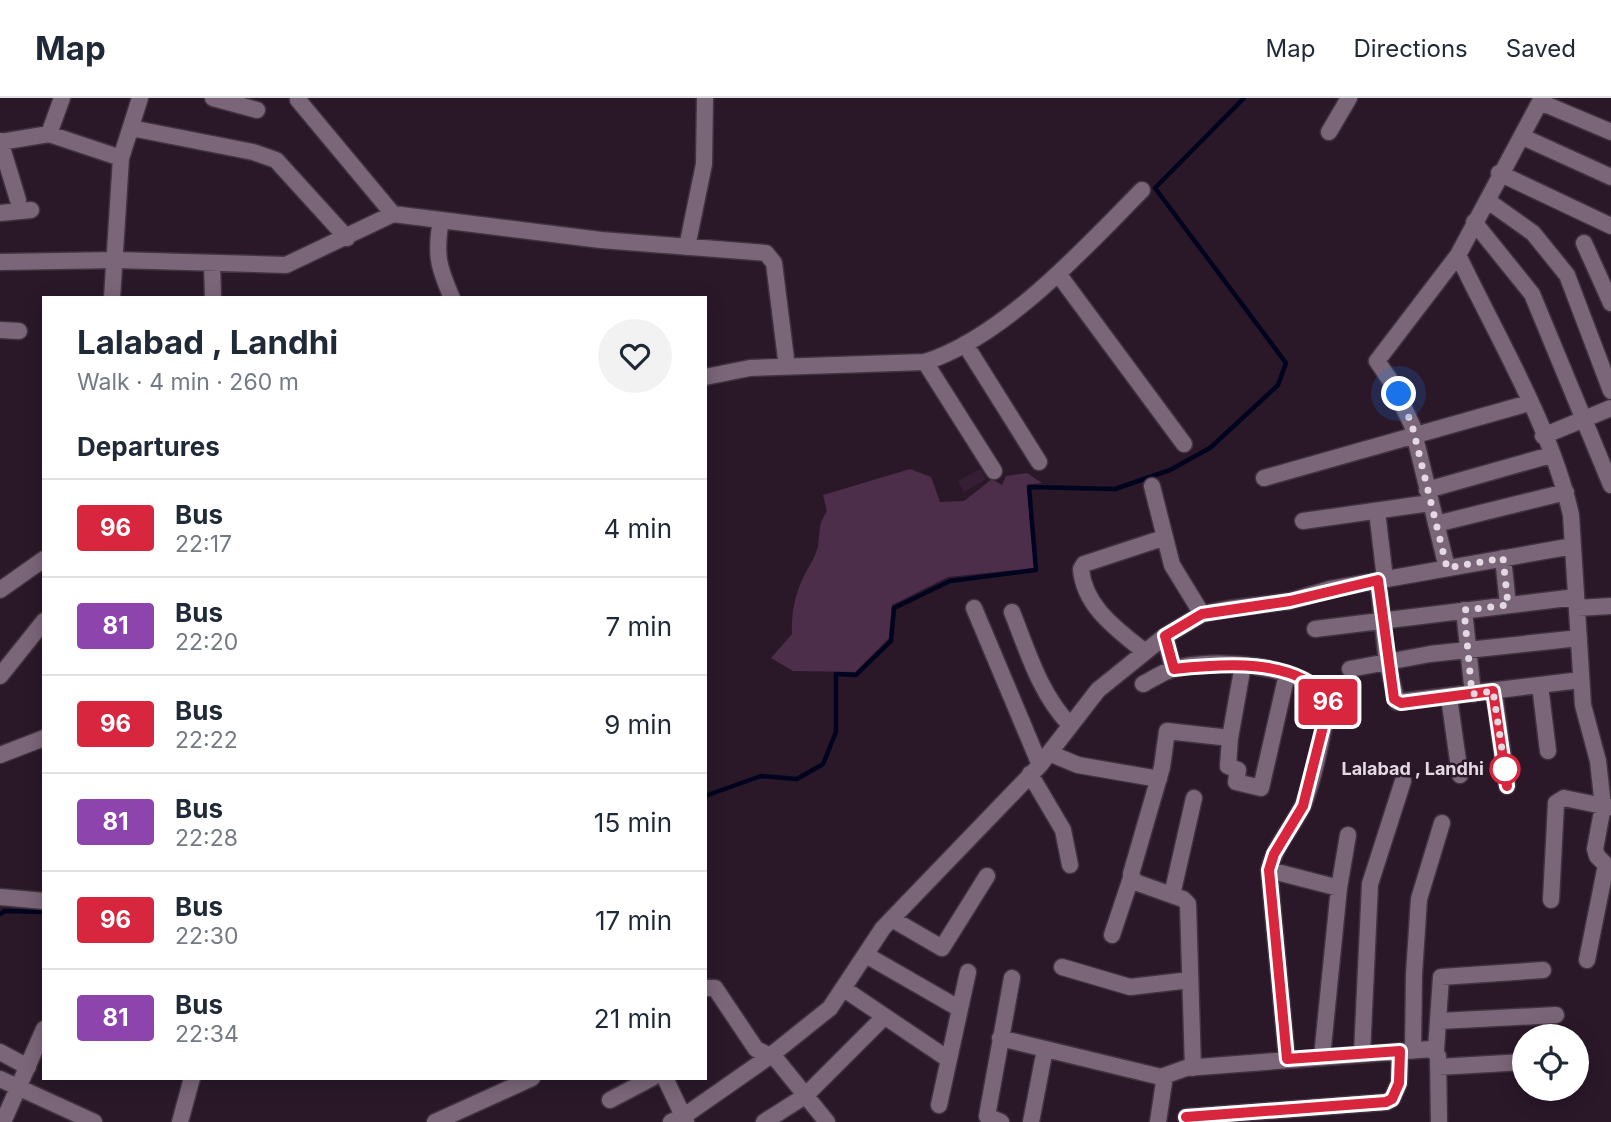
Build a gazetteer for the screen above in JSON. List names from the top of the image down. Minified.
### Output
{"places":["Lalabad , Landhi"],"lines":["bus line 96"],"page":{"header":"Map","nav":["Map","Directions","Saved"],"on_map":"96","heading":[["Lalabad , Landhi","Walk · 4 min · 260 m"],"Departures"],"list":[{"mark":"96","name":"Bus","note":"22:17","value":"4 min"},{"mark":"81","name":"Bus","note":"22:20","value":"7 min"},{"mark":"96","name":"Bus","note":"22:22","value":"9 min"},{"mark":"81","name":"Bus","note":"22:28","value":"15 min"},{"mark":"96","name":"Bus","note":"22:30","value":"17 min"},{"mark":"81","name":"Bus","note":"22:34","value":"21 min"}]}}
